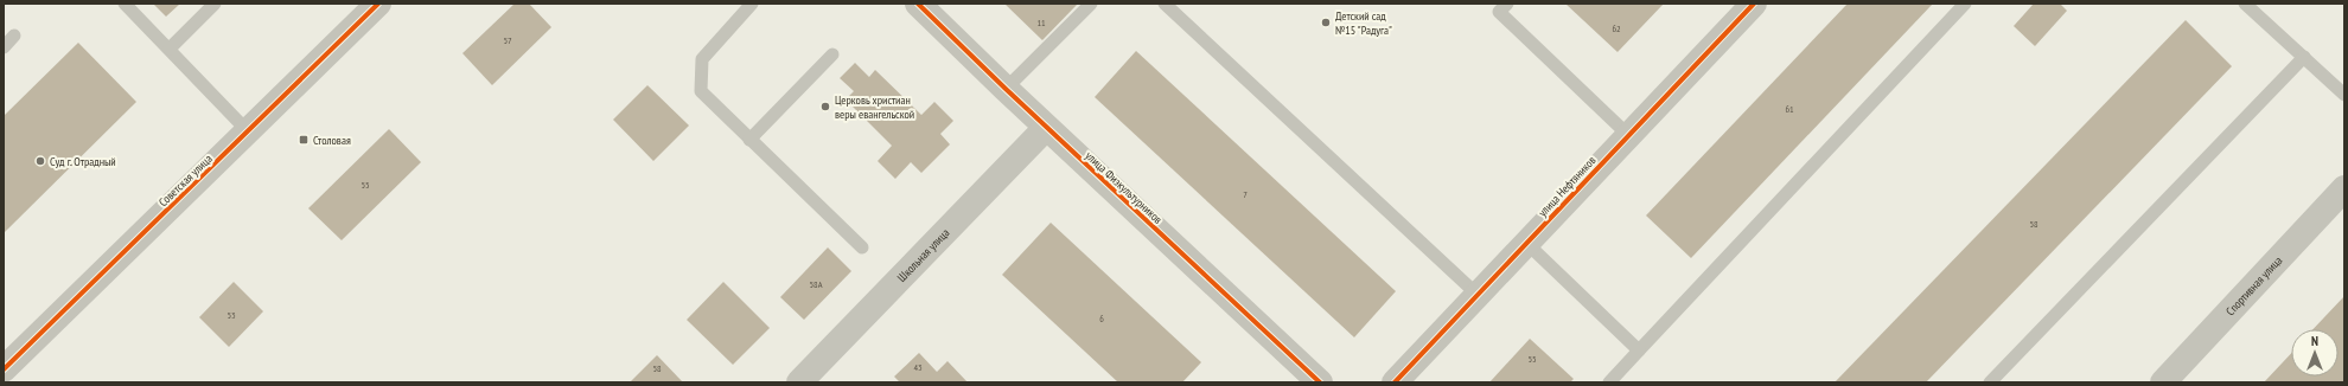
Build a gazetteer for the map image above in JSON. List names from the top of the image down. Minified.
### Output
{"streets":{"street":["Советская улица","улица Нефтяников","улица Физкультурников","Школьная улица","Спортивная улица"]},"crossings":[["улица Физкультурников","Школьная улица"]],"places":{"other":["Детский сад №15 \"Радуга\"","Церковь христиан веры евангельской","Суд г. Отрадный"],"transit":["Столовая"]},"house_numbers":["11","62","57","61","55","7","58","58А","53","6","55","43","58"],"north":"top"}
